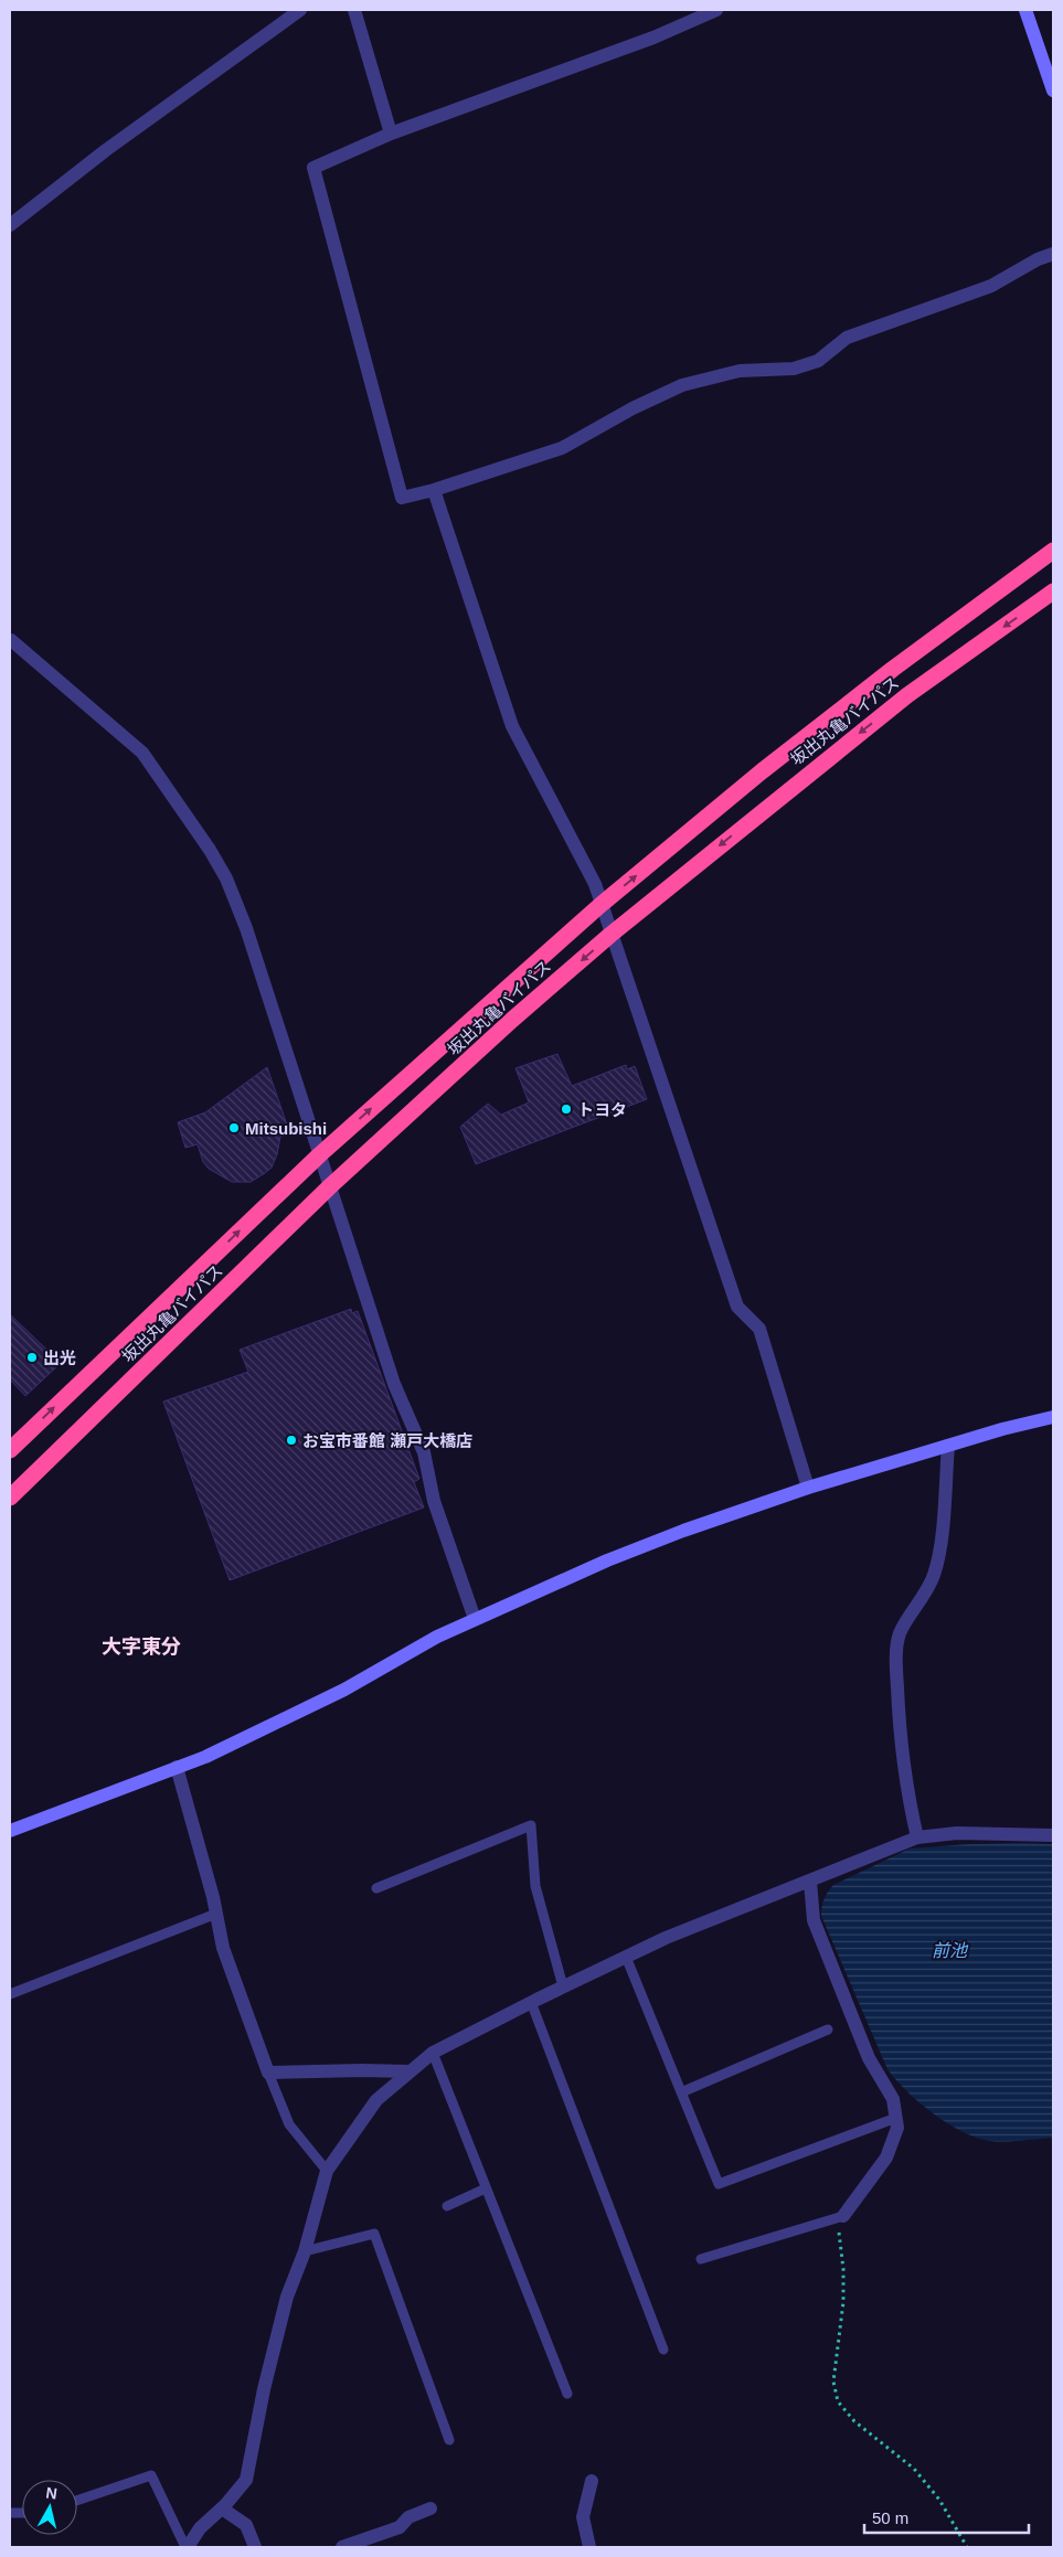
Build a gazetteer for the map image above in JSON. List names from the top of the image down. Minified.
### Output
{"streets":{"highway":["坂出丸亀バイパス"]},"districts":["大字東分"],"water":["前池"],"places":["トヨタ","Mitsubishi","出光","お宝市番館 瀬戸大橋店"],"scale_bar":"50 m","north":"top"}
